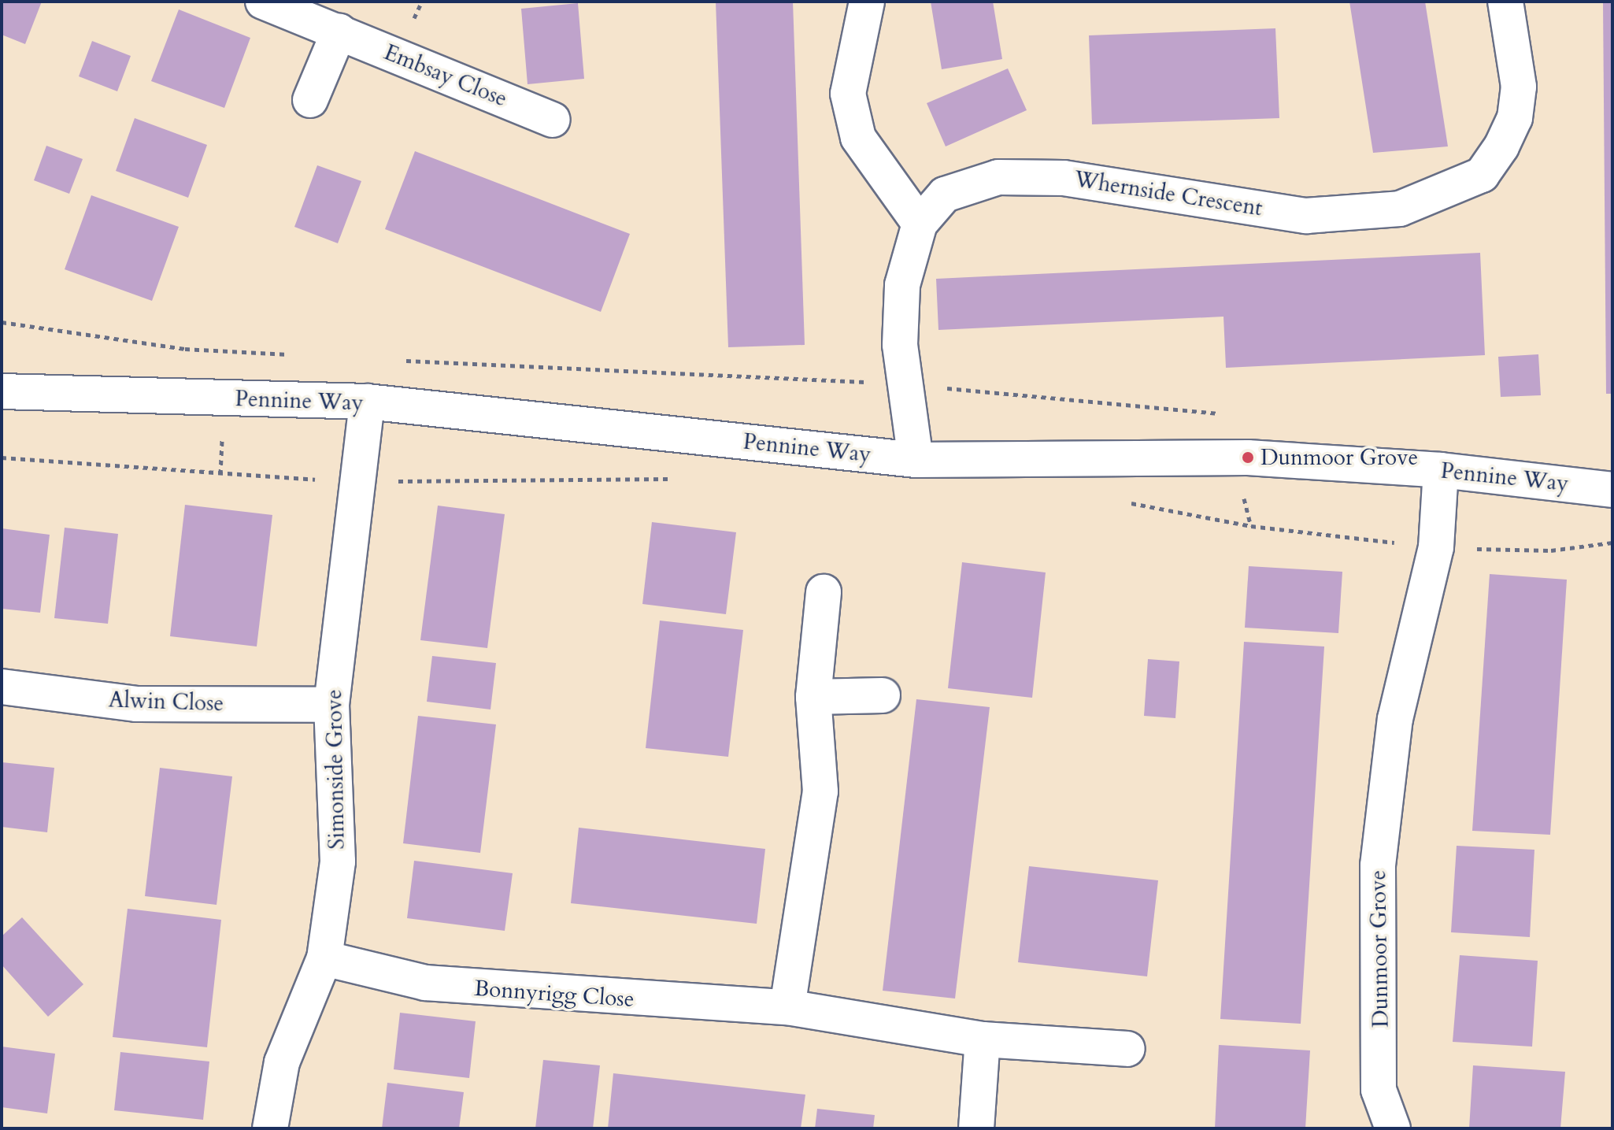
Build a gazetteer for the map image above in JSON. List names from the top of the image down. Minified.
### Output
{"streets":{"street":["Embsay Close","Whernside Crescent","Pennine Way","Alwin Close","Simonside Grove","Dunmoor Grove","Bonnyrigg Close"]},"crossings":[["Whernside Crescent","Pennine Way"],["Pennine Way","Simonside Grove"],["Pennine Way","Dunmoor Grove"],["Alwin Close","Simonside Grove"],["Simonside Grove","Bonnyrigg Close"]],"places":["Dunmoor Grove"]}
